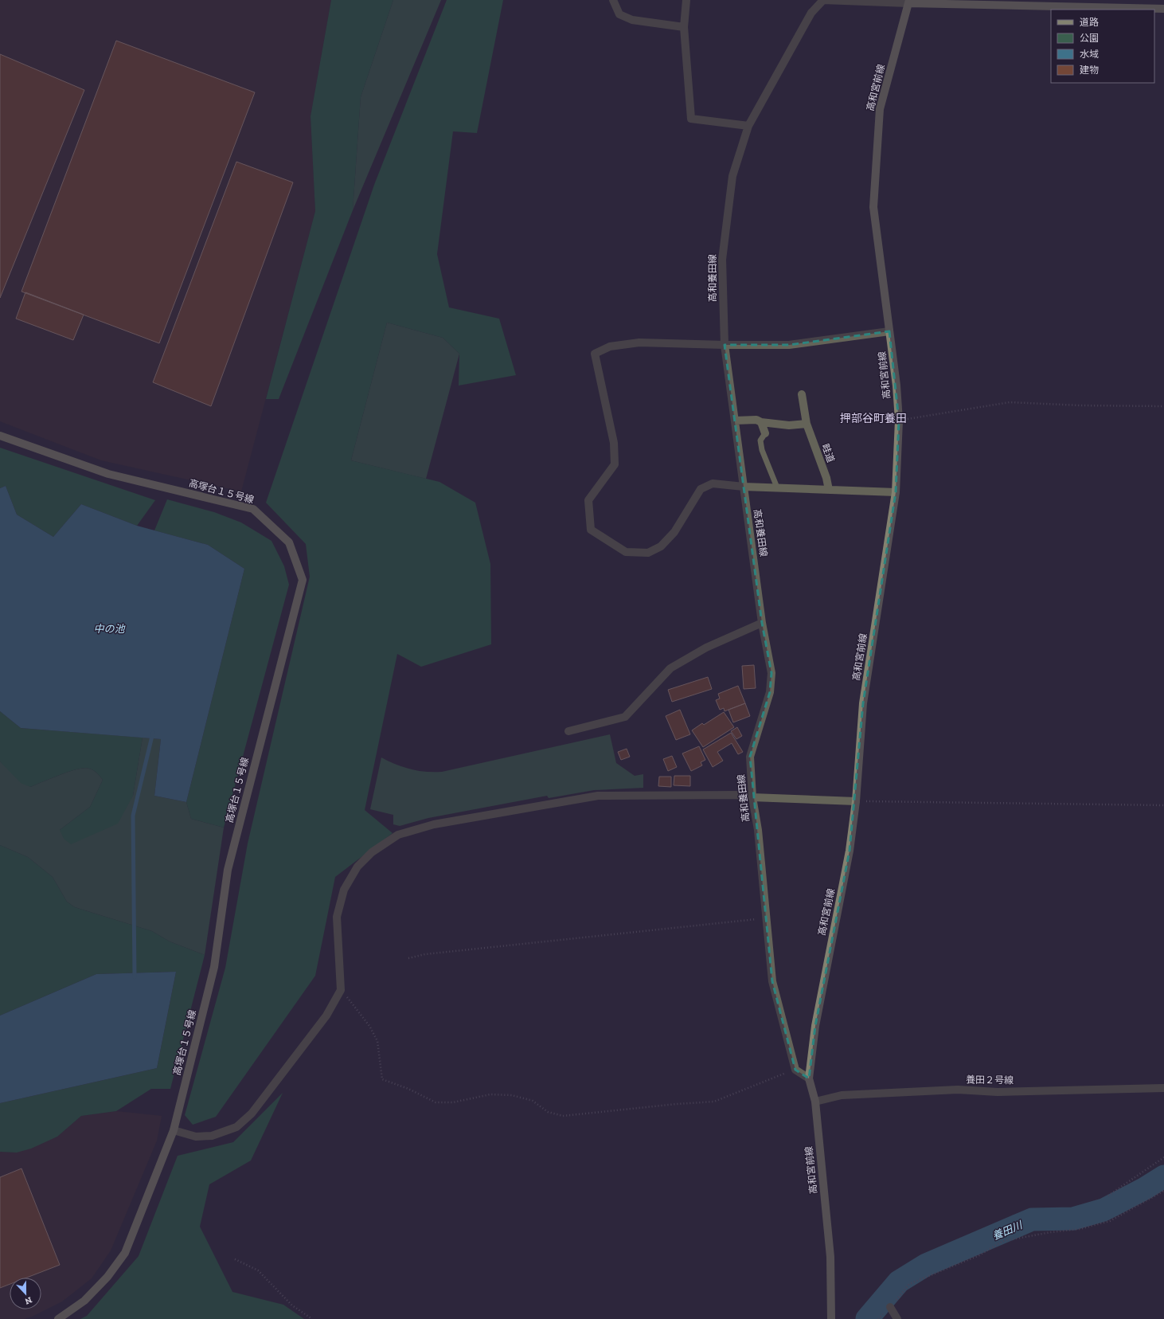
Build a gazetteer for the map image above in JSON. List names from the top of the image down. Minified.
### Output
{"streets":{"street":["高和宮前線","高和養田線","畦道","高塚台１５号線","養田２号線"]},"crossings":[["高和宮前線","養田２号線"]],"districts":["押部谷町養田"],"water":["中の池","養田川"],"legend":["道路","公園","水域","建物"],"north":"bottom"}
